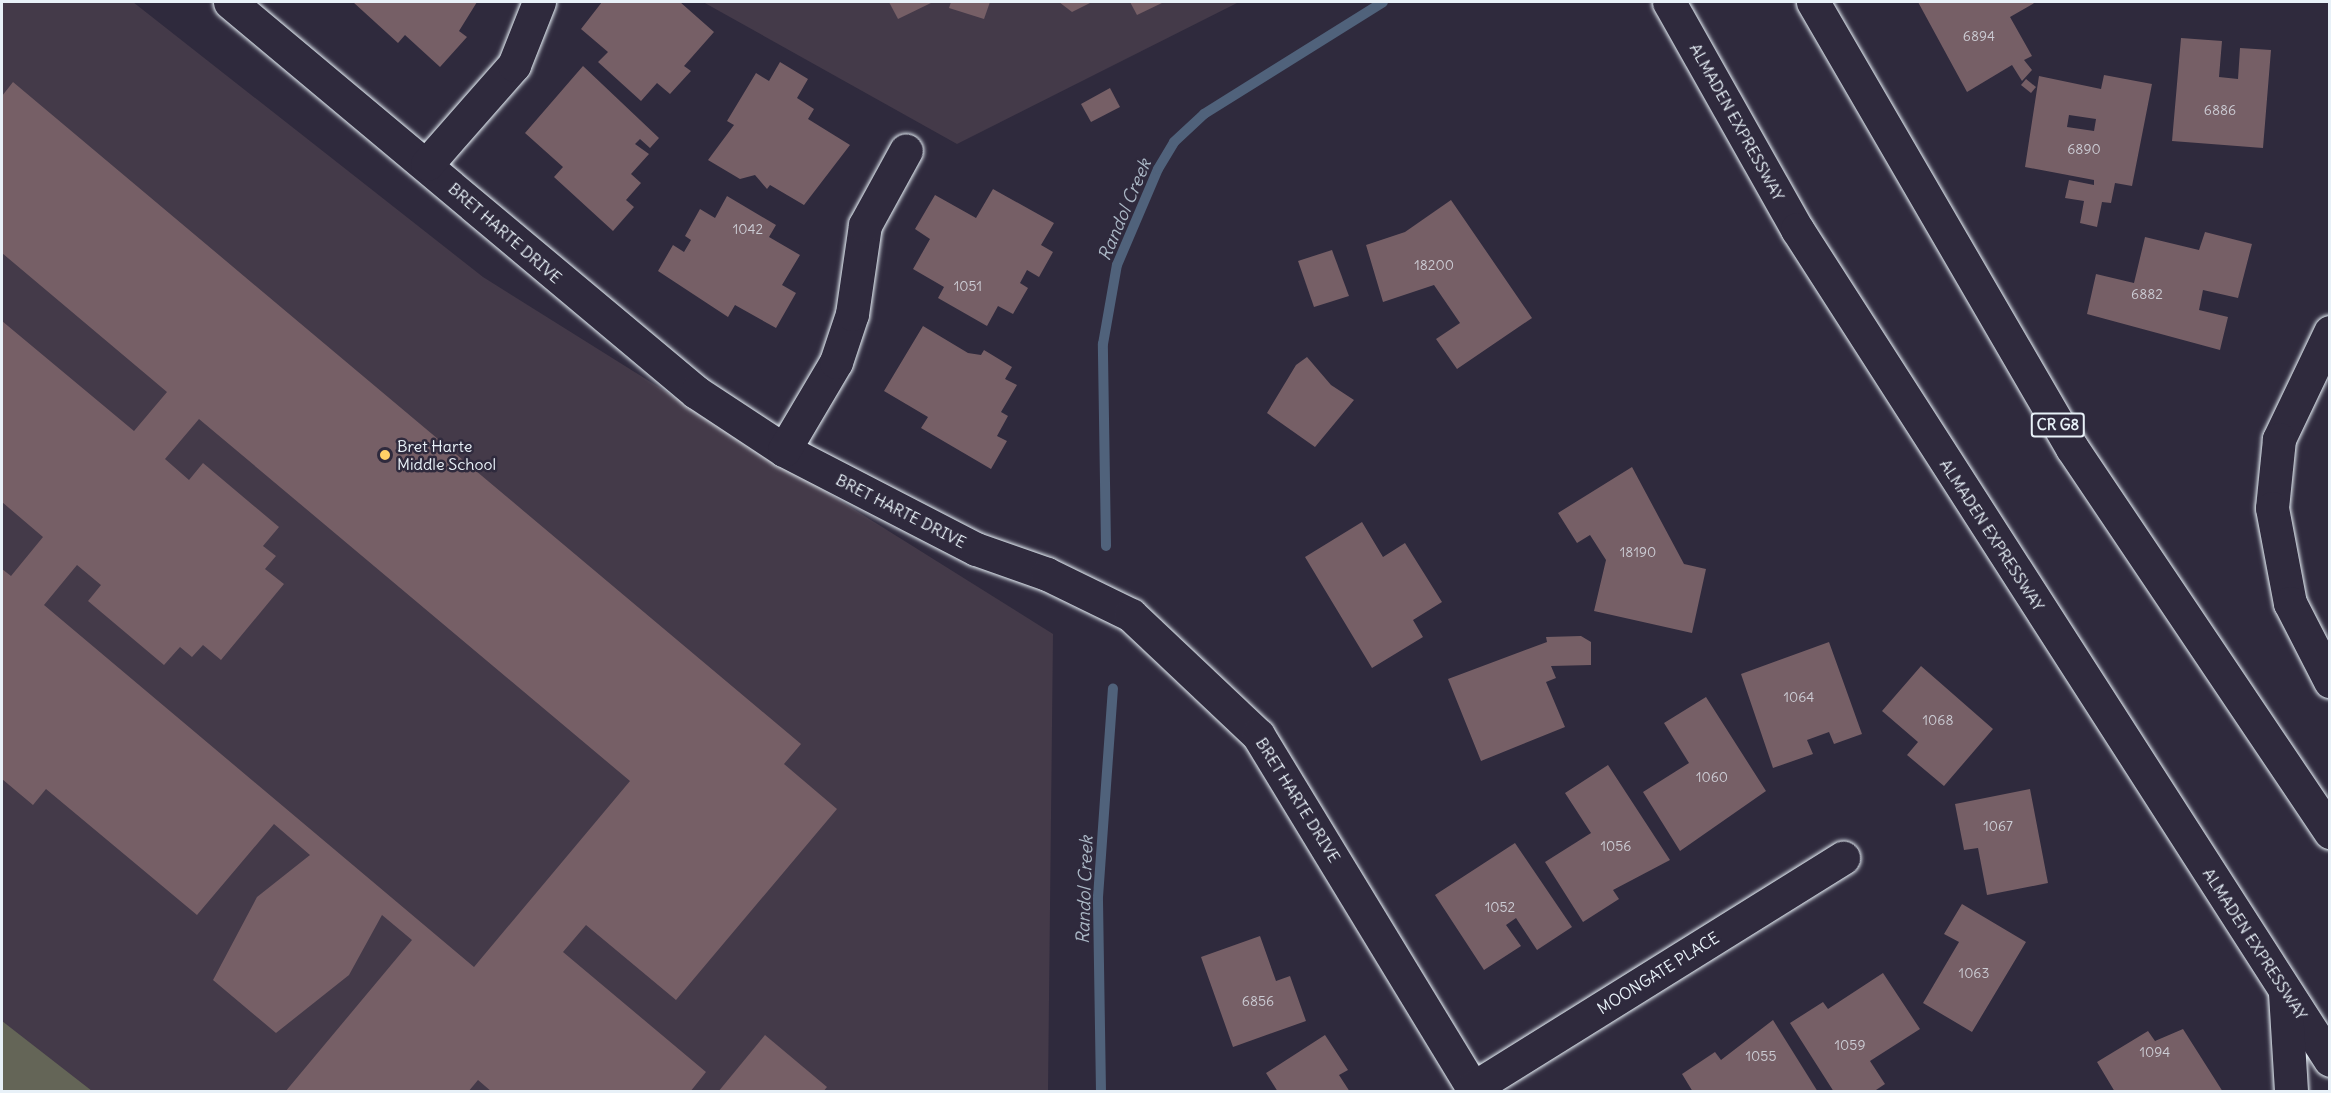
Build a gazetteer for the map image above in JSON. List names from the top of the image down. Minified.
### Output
{"streets":{"street":["ALMADEN EXPRESSWAY","BRET HARTE DRIVE","CR G8","MOONGATE PLACE"]},"crossings":[["BRET HARTE DRIVE","MOONGATE PLACE"]],"water":["Randol Creek"],"places":["Bret Harte Middle School"],"house_numbers":["6894","6886","6890","1042","18200","1051","6882","18190","1064","1068","1060","1067","1056","1052","1063","6856","1059","1094","1055"]}
